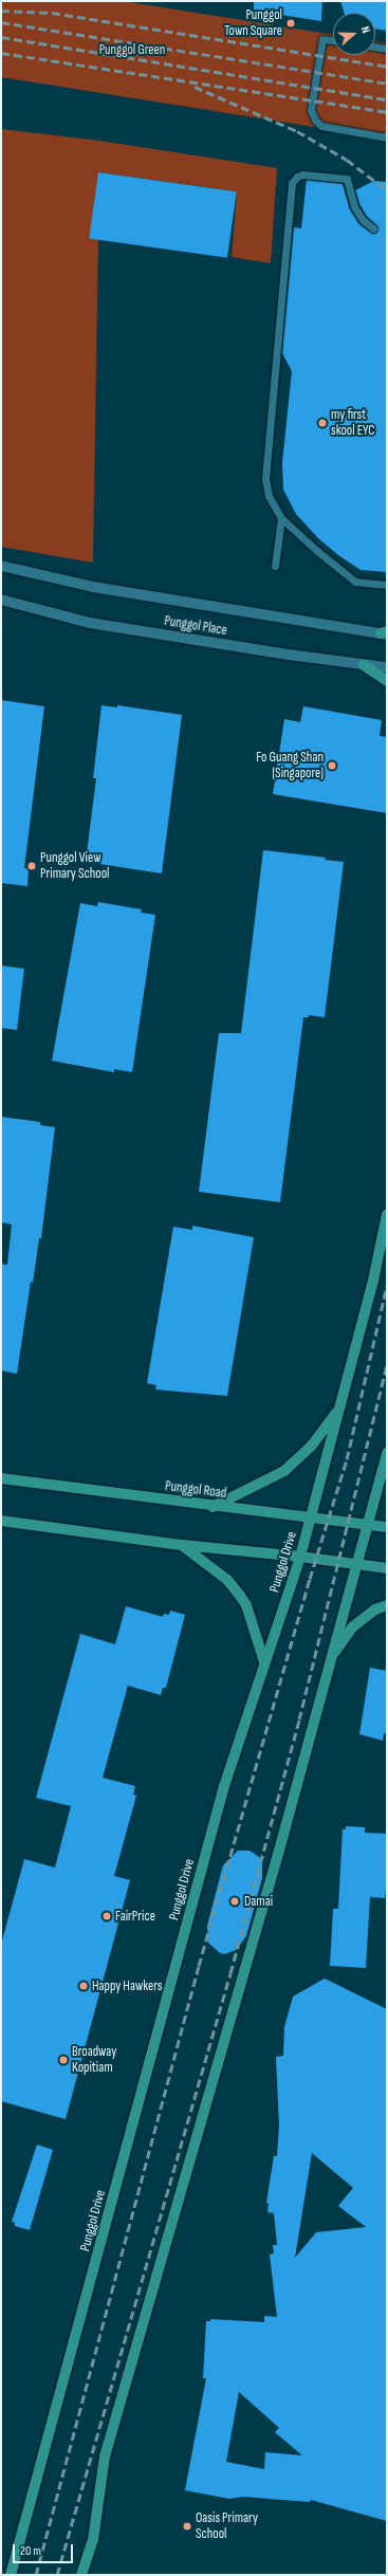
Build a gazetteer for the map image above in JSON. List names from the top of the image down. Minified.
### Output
{"streets":{"street":["Punggol Place","Punggol Road","Punggol Drive"]},"crossings":[["Punggol Road","Punggol Drive"]],"parks":["Punggol Green"],"places":["Punggol Town Square","my first skool EYC","Fo Guang Shan (Singapore)","Punggol View Primary School","Damai","FairPrice","Happy Hawkers","Broadway Kopitiam","Oasis Primary School"],"scale_bar":"20 m","north":"right"}
